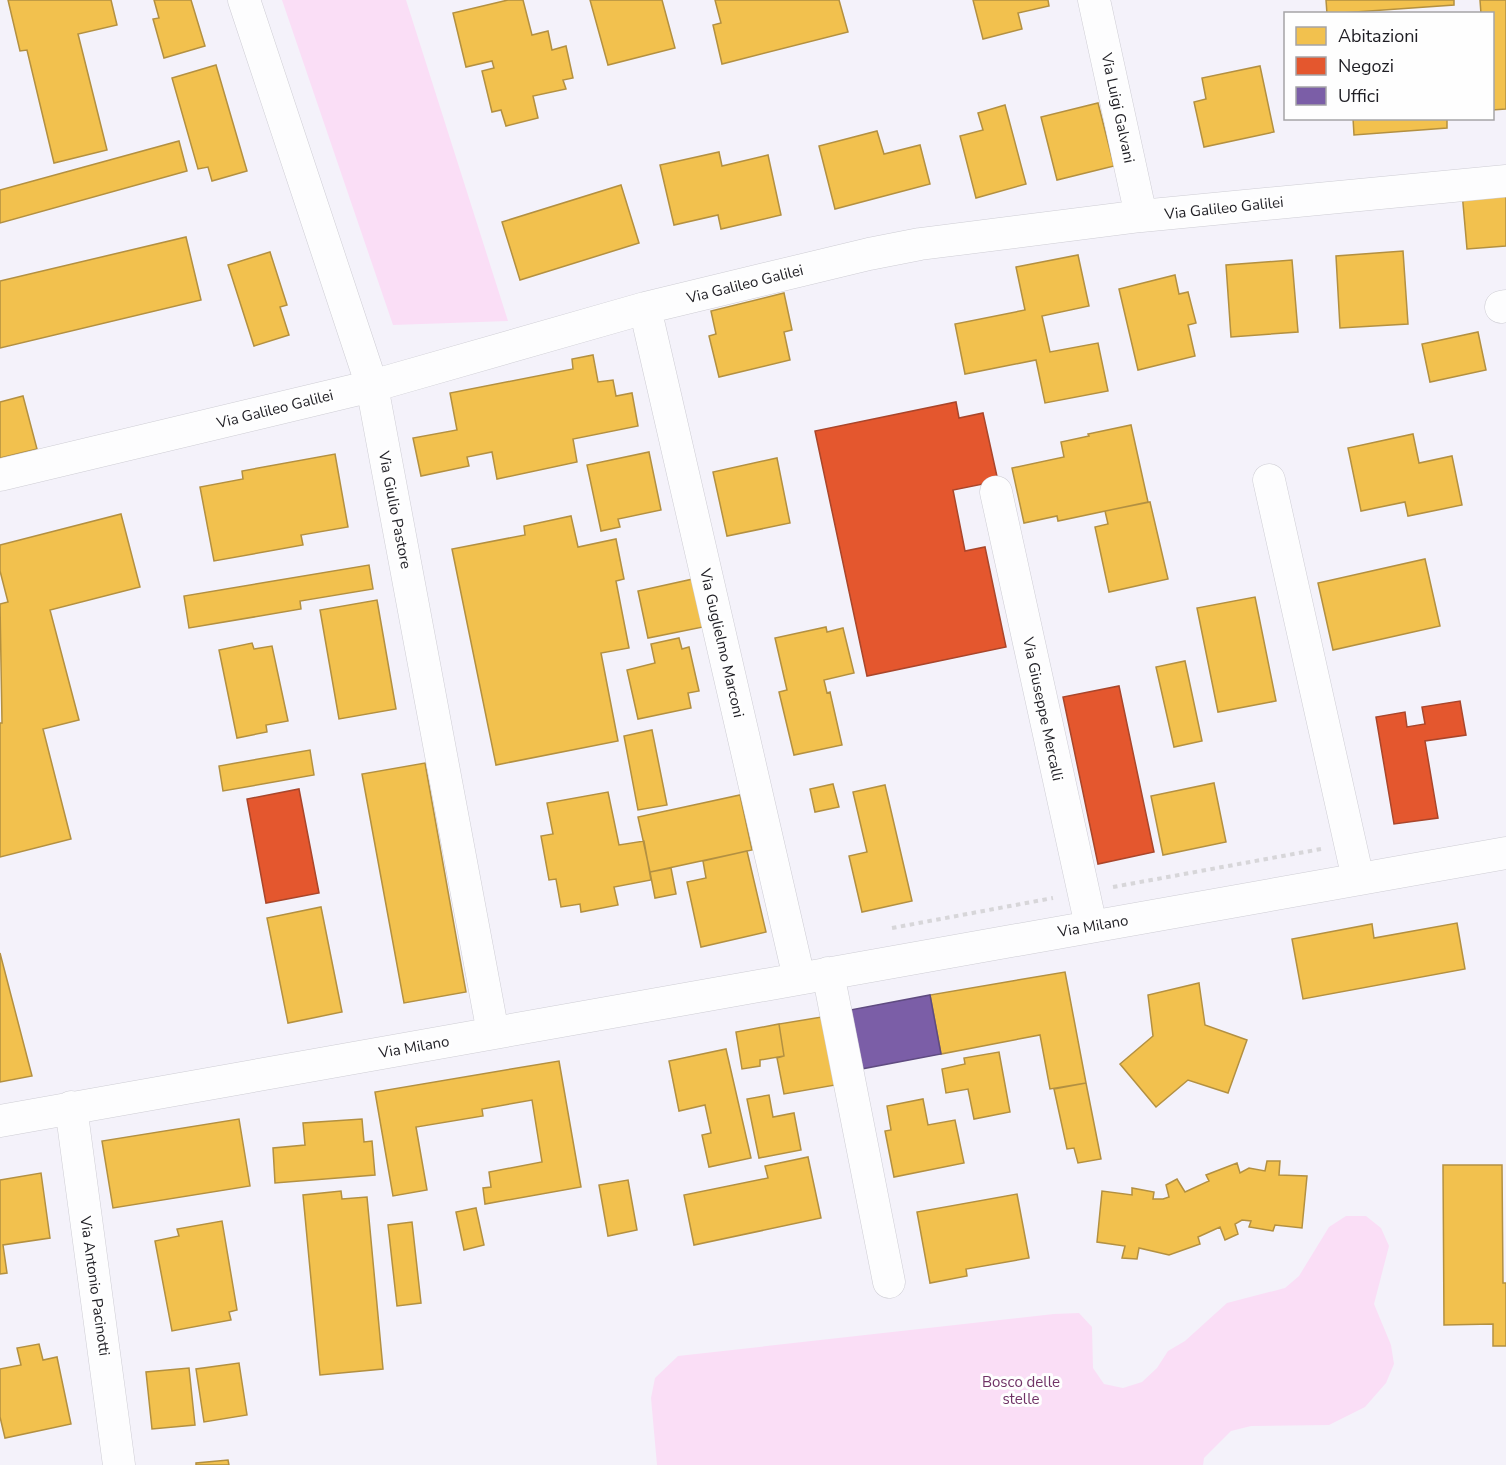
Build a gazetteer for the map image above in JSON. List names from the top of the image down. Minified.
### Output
{"streets":{"street":["Via Luigi Galvani","Via Galileo Galilei","Via Giulio Pastore","Via Guglielmo Marconi","Via Giuseppe Mercalli","Via Milano","Via Antonio Pacinotti"]},"crossings":[["Via Luigi Galvani","Via Galileo Galilei"],["Via Galileo Galilei","Via Giulio Pastore"],["Via Galileo Galilei","Via Guglielmo Marconi"],["Via Giulio Pastore","Via Milano"],["Via Guglielmo Marconi","Via Milano"],["Via Giuseppe Mercalli","Via Milano"],["Via Milano","Via Antonio Pacinotti"]],"parks":["Bosco delle stelle"],"legend":["Abitazioni","Negozi","Uffici"]}
